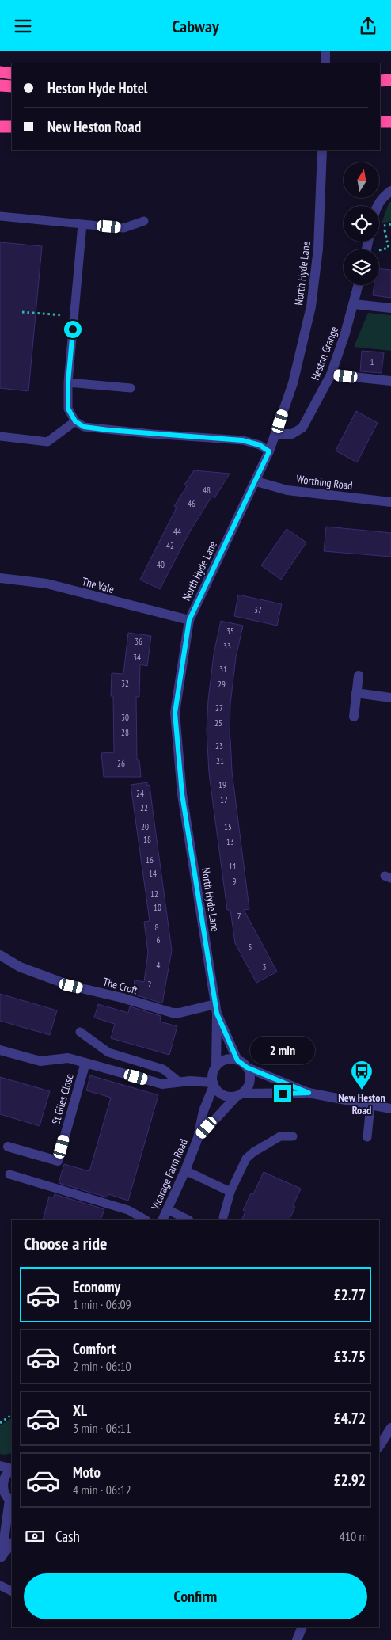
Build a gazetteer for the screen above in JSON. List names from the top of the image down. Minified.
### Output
{"streets":{"street":["North Hyde Lane","Heston Grange","Worthing Road","The Vale","The Croft","St Giles Close","Vicarage Farm Road"]},"crossings":[["North Hyde Lane","Heston Grange"],["North Hyde Lane","Worthing Road"],["North Hyde Lane","The Vale"],["North Hyde Lane","The Croft"],["North Hyde Lane","St Giles Close"],["North Hyde Lane","Vicarage Farm Road"],["St Giles Close","Vicarage Farm Road"]],"places":{"bus stop":["New Heston Road"]},"house_numbers":["1","48","46","44","42","40","37","35","36","33","34","31","32","29","27","30","25","28","23","21","26","19","24","17","22","20","15","18","13","16","11","14","9","12","10","7","8","6","5","4","3","2"],"north":"top","page":{"header":"Cabway","banner":["Heston Hyde Hotel","New Heston Road"],"bubble":"2 min","heading":"Choose a ride","list":[{"name":"Economy","note":"1 min · 06:09","value":"£2.77"},{"name":"Comfort","note":"2 min · 06:10","value":"£3.75"},{"name":"XL","note":"3 min · 06:11","value":"£4.72"},{"name":"Moto","note":"4 min · 06:12","value":"£2.92"}],"pay":["Cash","410 m"],"buttons":"Confirm"}}
